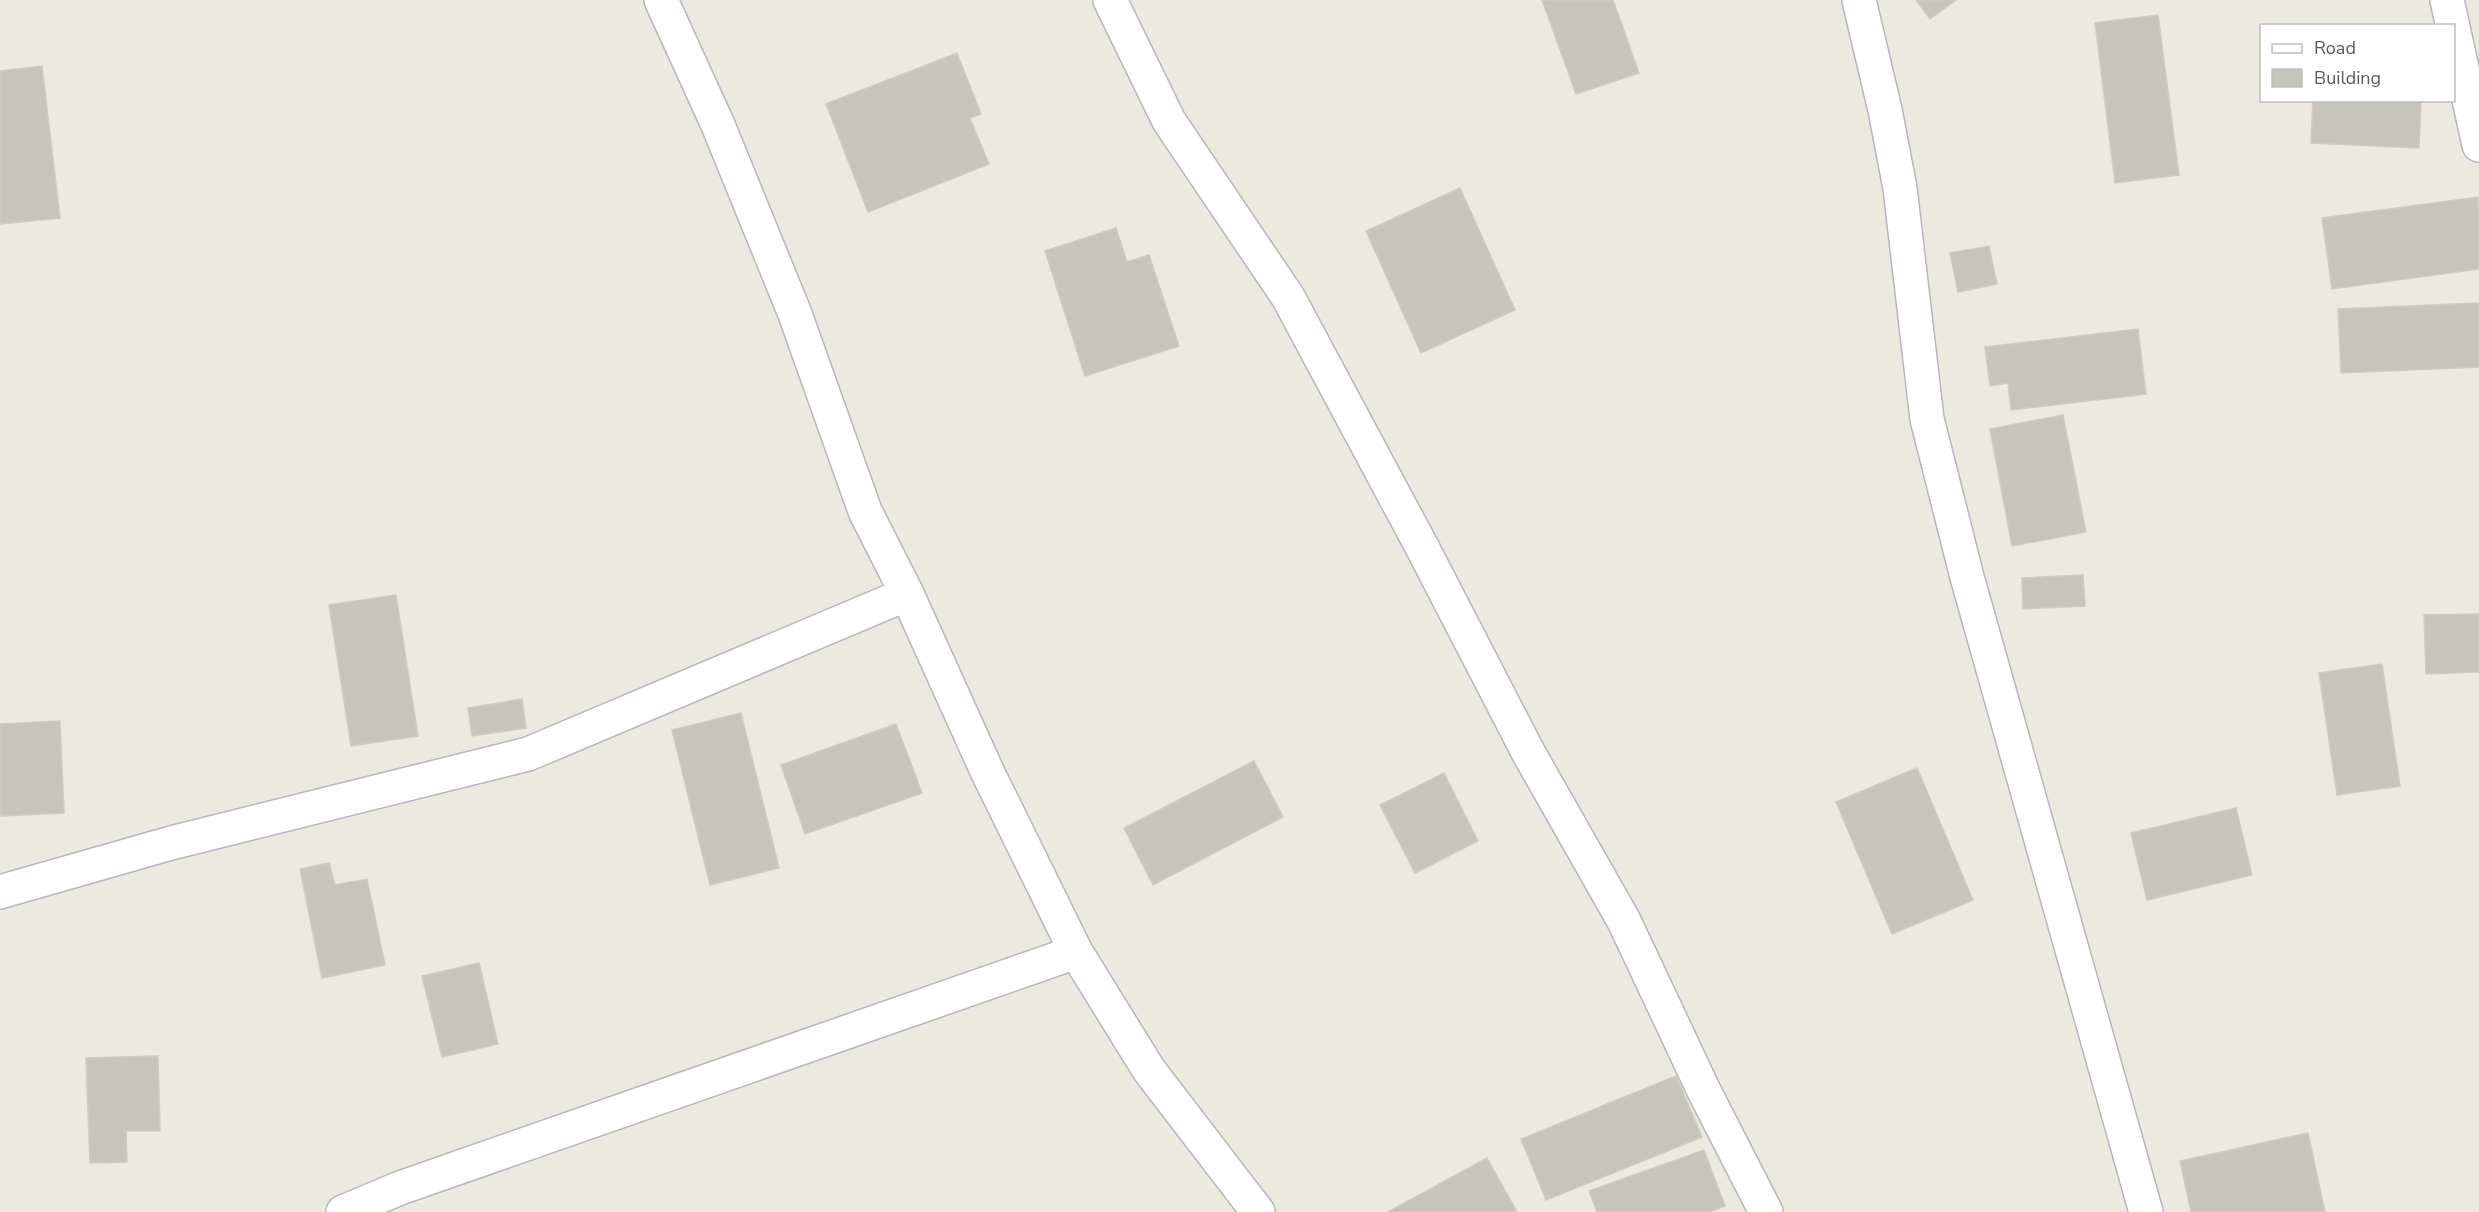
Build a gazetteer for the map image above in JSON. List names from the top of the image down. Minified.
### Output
{"legend":["Road","Building"]}
